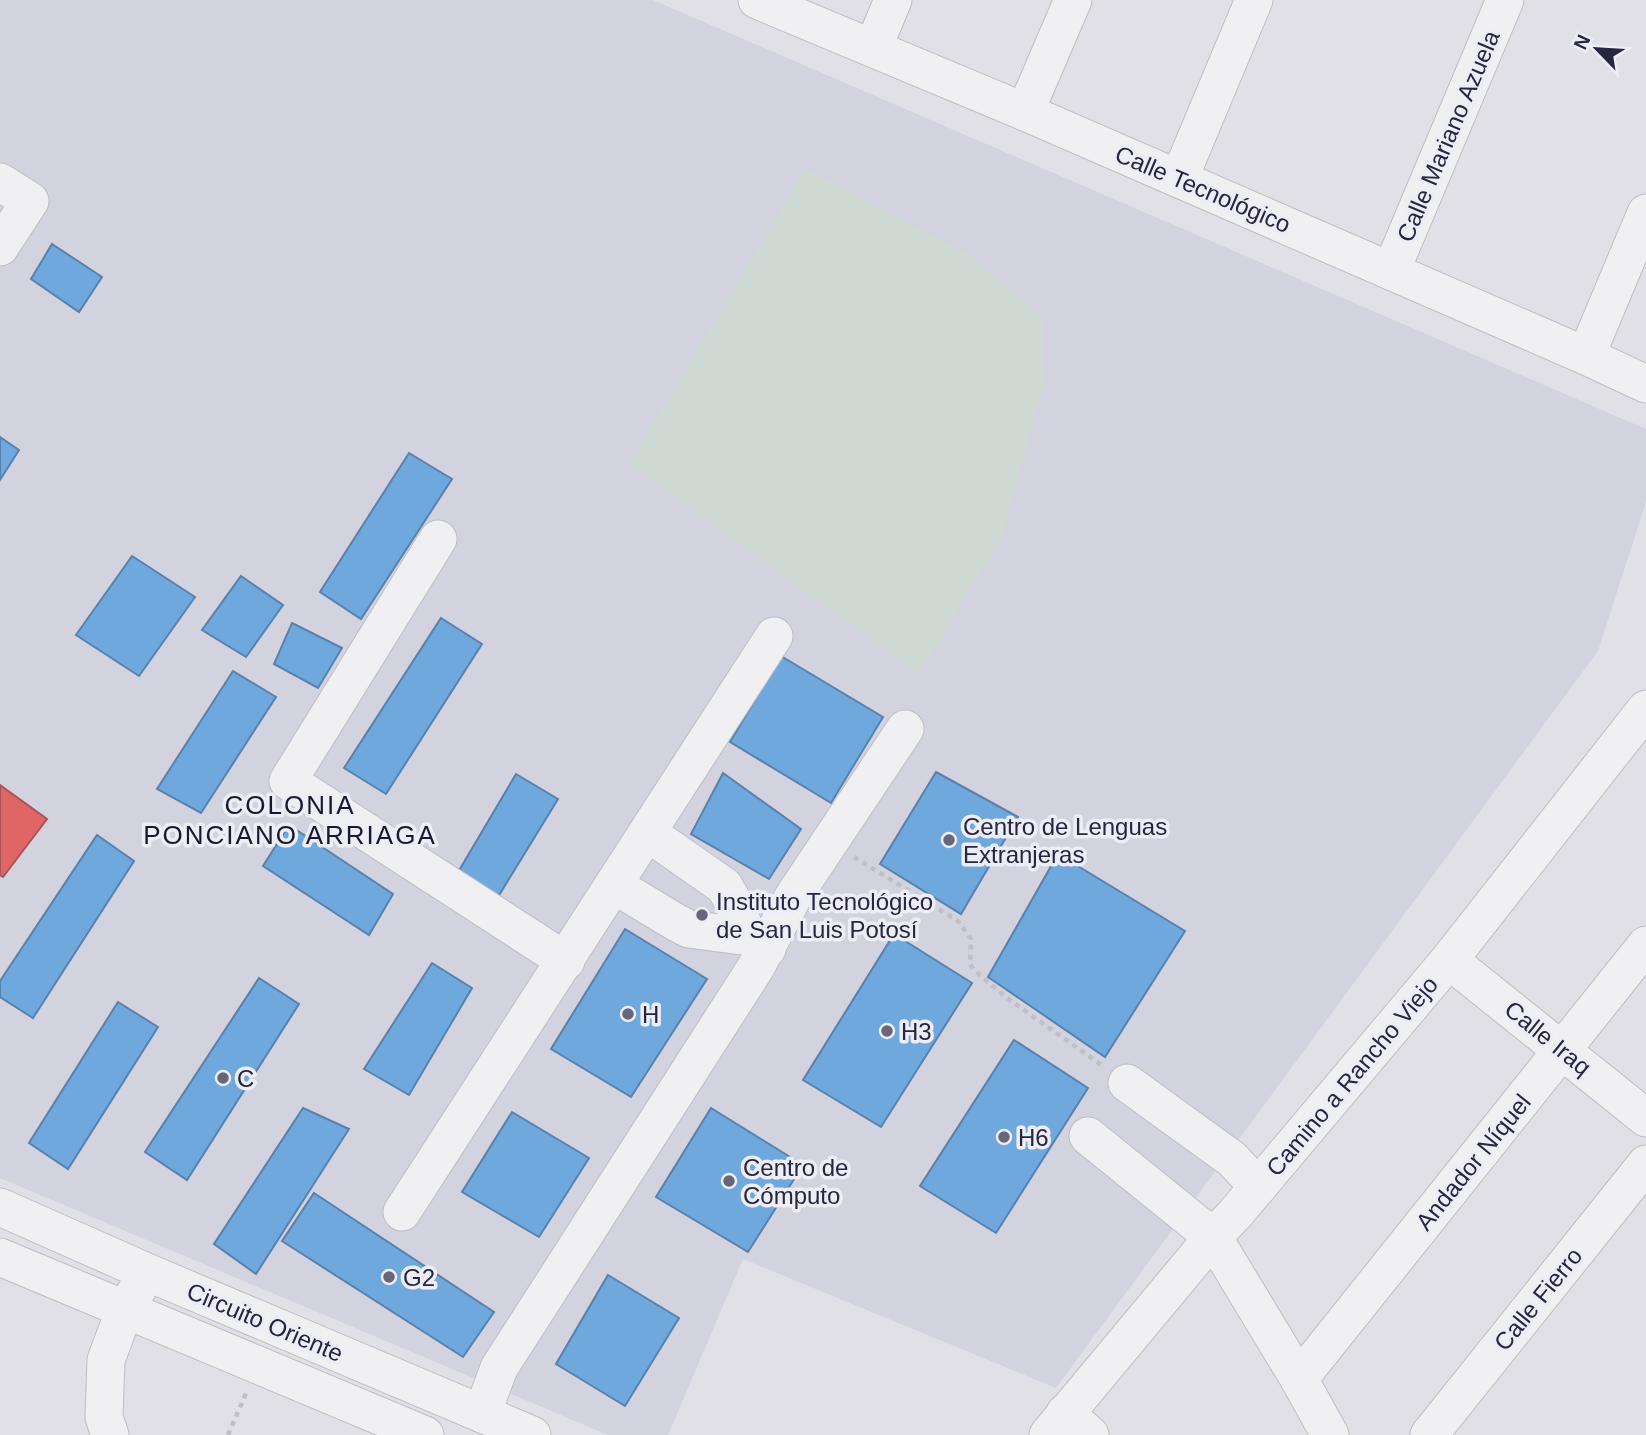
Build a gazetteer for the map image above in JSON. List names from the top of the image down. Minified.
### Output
{"streets":{"street":["Calle Mariano Azuela","Calle Tecnológico","Calle Iraq","Camino a Rancho Viejo","Andador Níquel","Calle Fierro","Circuito Oriente"]},"crossings":[["Calle Mariano Azuela","Calle Tecnológico"],["Calle Iraq","Camino a Rancho Viejo"],["Calle Iraq","Andador Níquel"]],"districts":["COLONIA PONCIANO ARRIAGA"],"places":["Centro de Lenguas Extranjeras","Instituto Tecnológico de San Luis Potosí","H","H3","C","H6","Centro de Cómputo","G2"],"north":"top left"}
